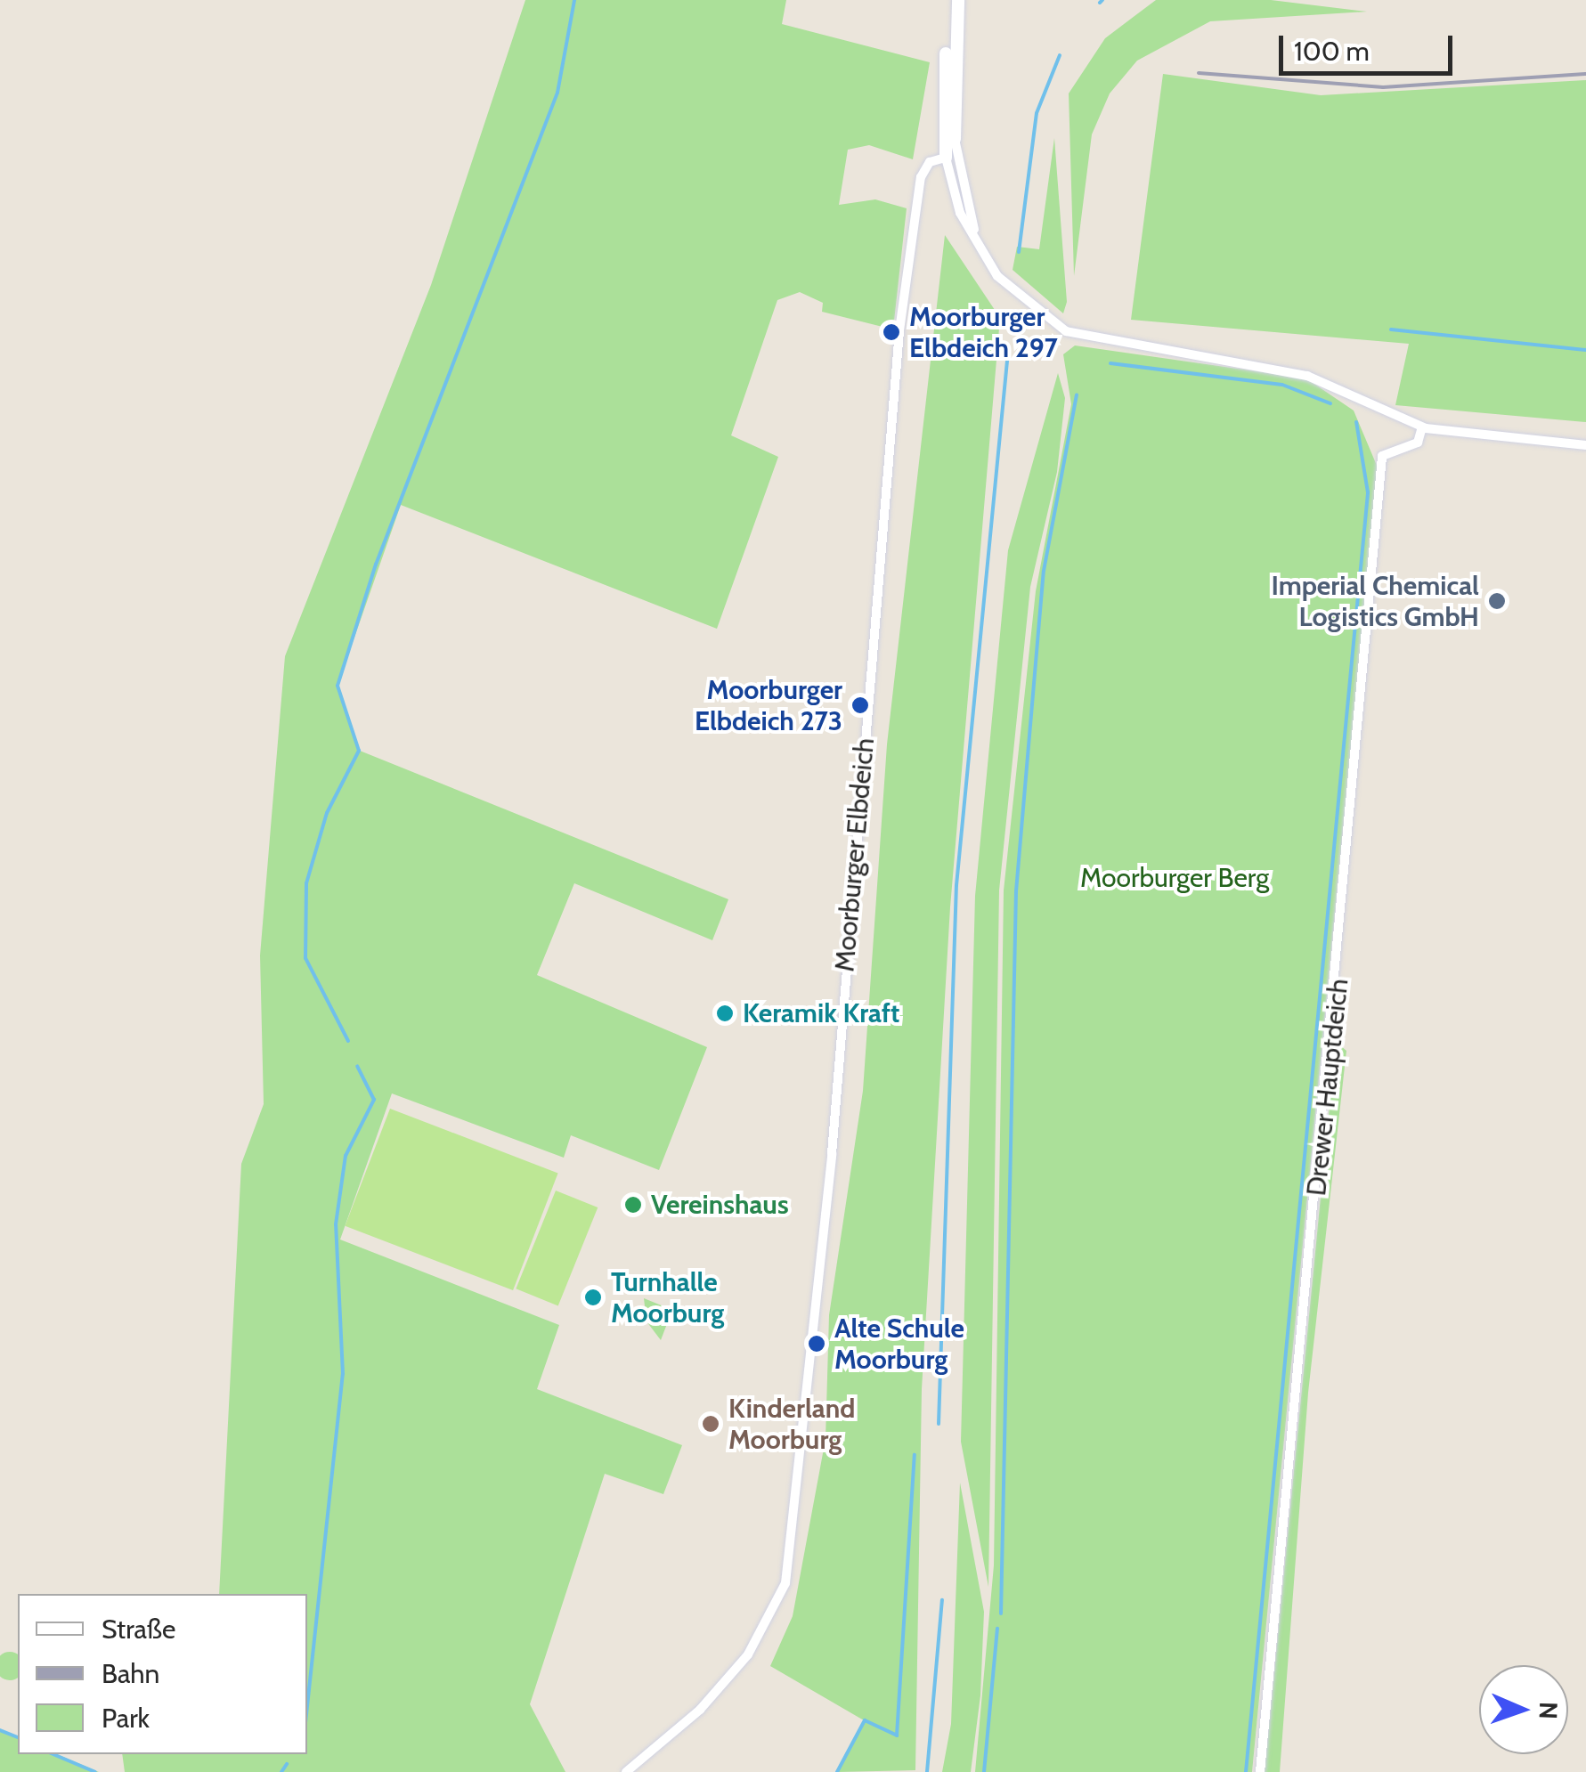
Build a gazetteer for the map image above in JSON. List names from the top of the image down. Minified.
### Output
{"streets":{"street":["Moorburger Elbdeich","Drewer Hauptdeich"]},"parks":["Moorburger Berg"],"places":["Moorburger Elbdeich 297","Imperial Chemical Logistics GmbH","Moorburger Elbdeich 273","Keramik Kraft","Vereinshaus","Turnhalle Moorburg","Alte Schule Moorburg","Kinderland Moorburg"],"legend":["Straße","Bahn","Park"],"scale_bar":"100 m","north":"right"}
